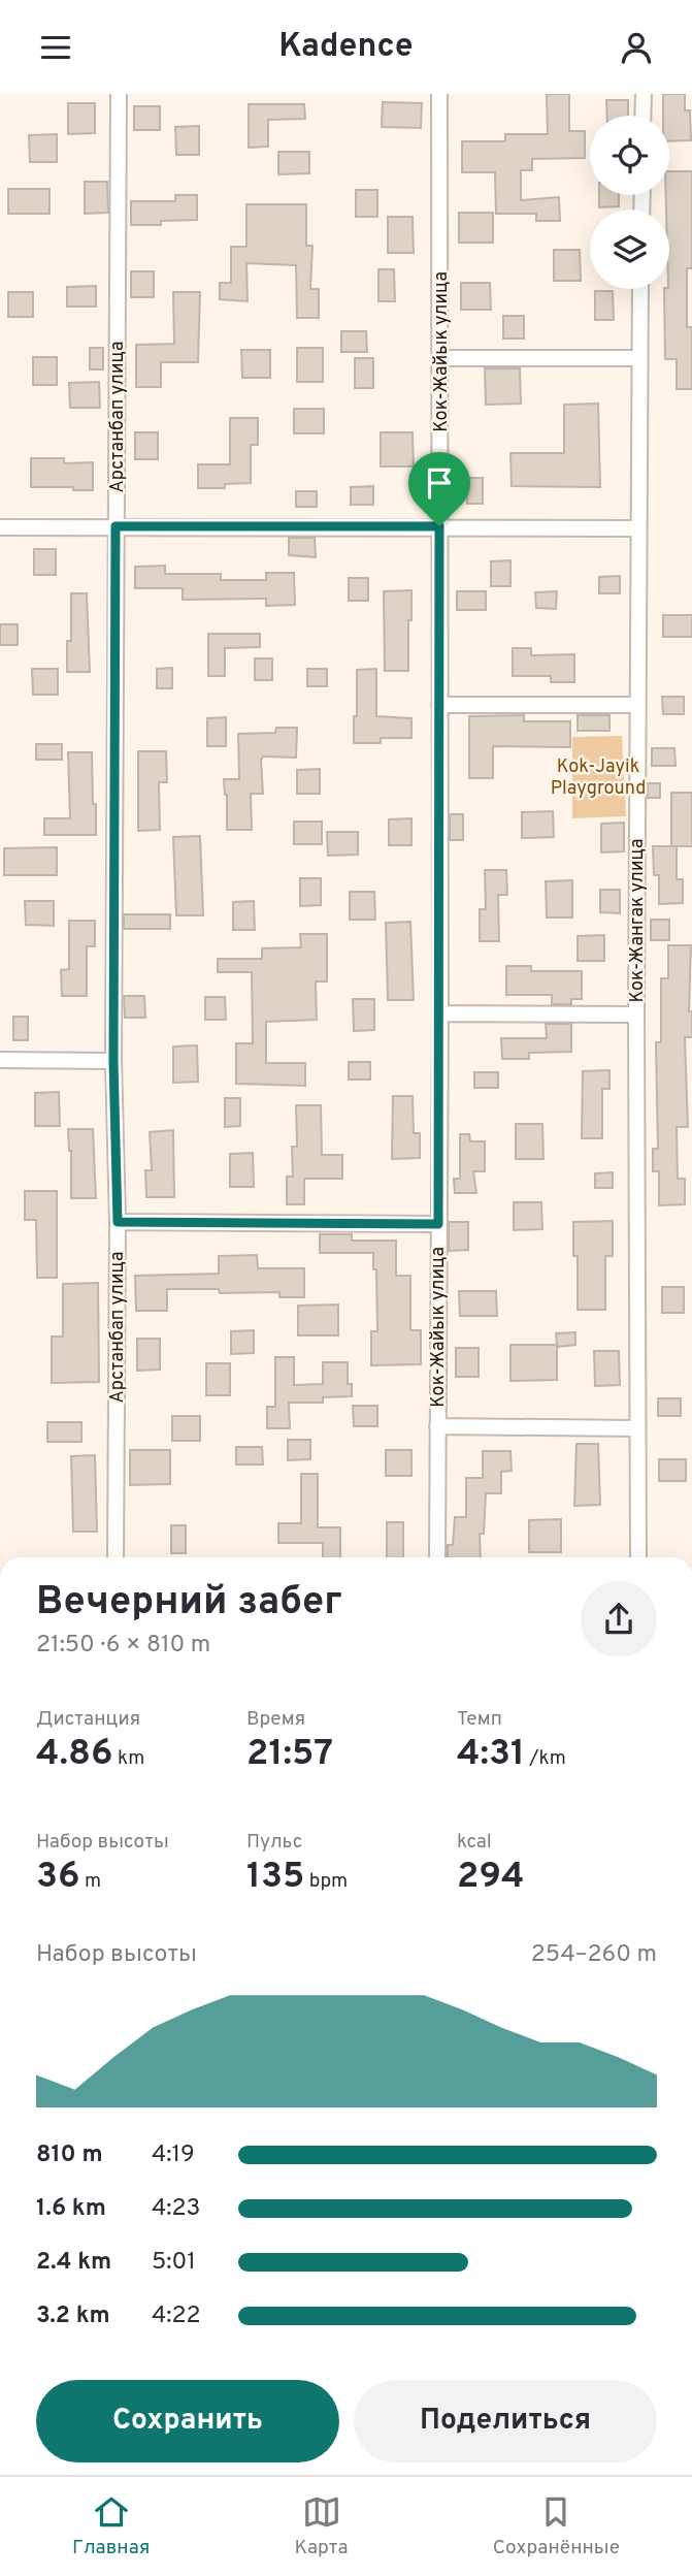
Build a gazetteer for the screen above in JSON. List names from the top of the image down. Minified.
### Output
{"streets":{"street":["Кок-Жайык улица","Арстанбап улица","Кок-Жангак улица"]},"parks":["Kok-Jayik Playground"],"page":{"header":"Kadence","heading":["Вечерний забег","21:50 · 6 × 810 m"],"stats":[["Дистанция","4.86 km"],["Время","21:57"],["Темп","4:31 /km"],["Набор высоты","36 m"],["Пульс","135 bpm"],["kcal","294"]],"chart":["Набор высоты","254–260 m"],"list":[{"name":"810 m","note":"4:19"},{"name":"1.6 km","note":"4:23"},{"name":"2.4 km","note":"5:01"},{"name":"3.2 km","note":"4:22"}],"buttons":["Сохранить","Поделиться"],"tabs":["Главная","Карта","Сохранённые"]}}
